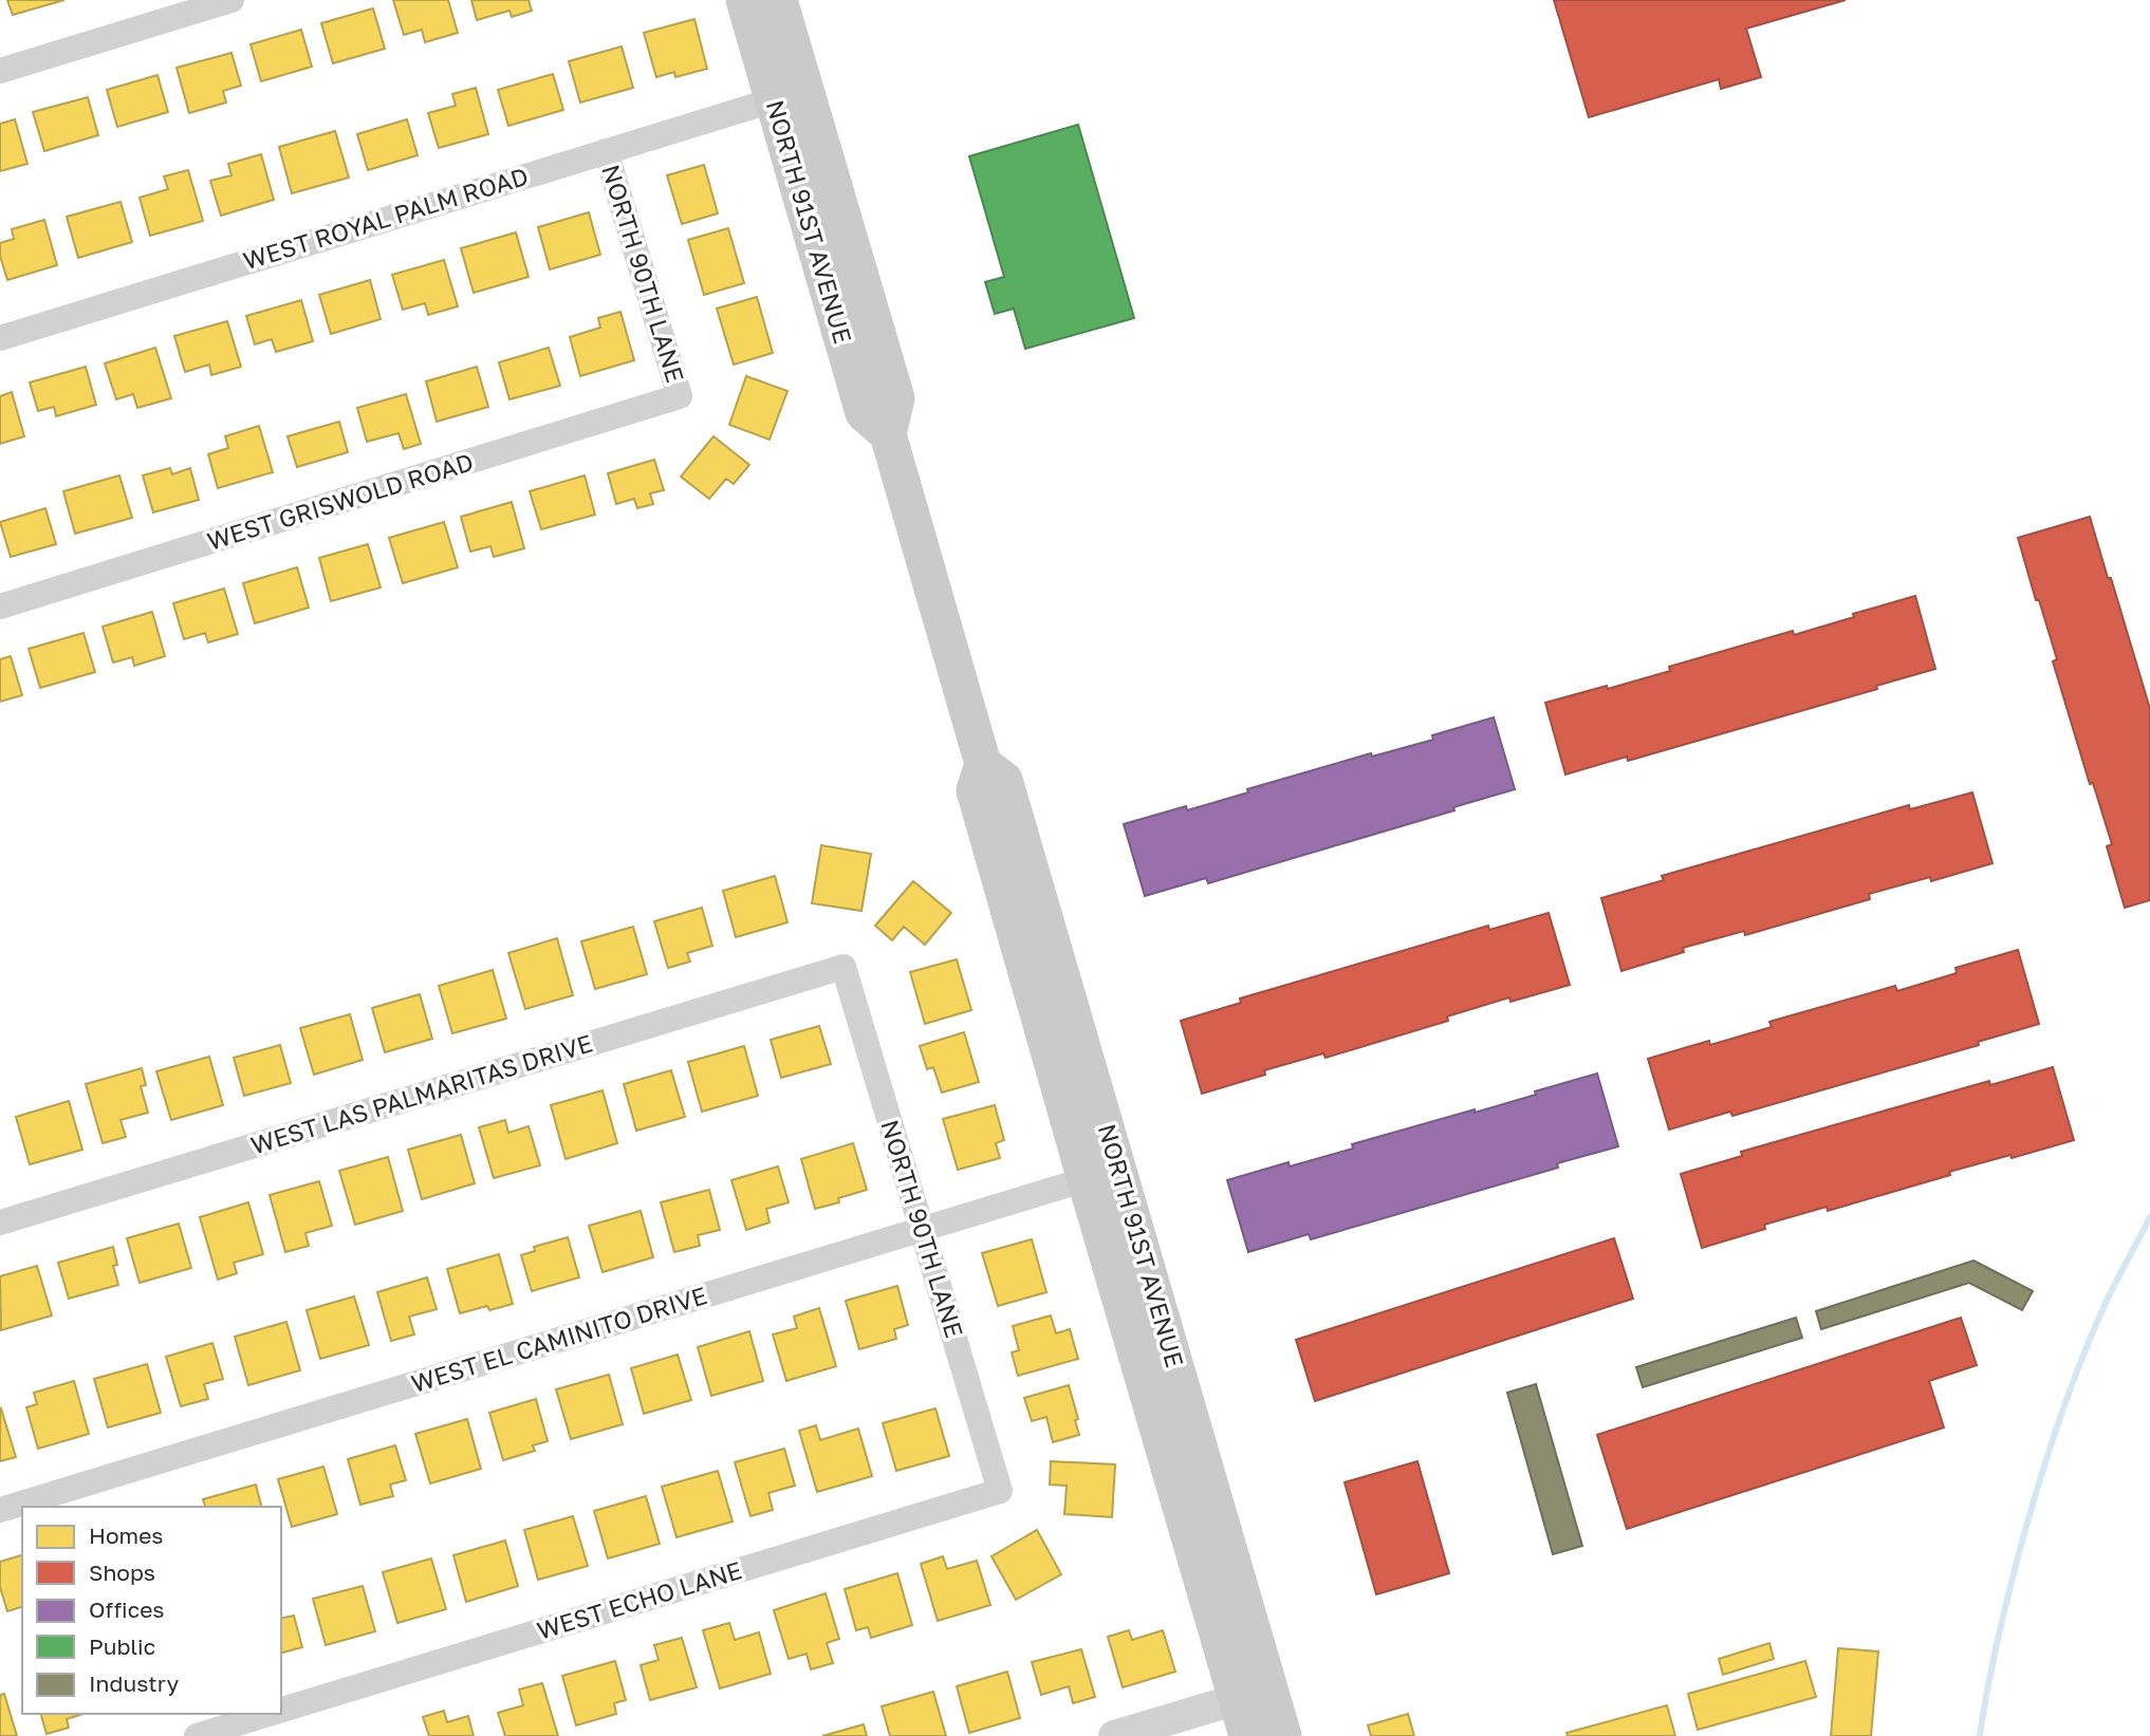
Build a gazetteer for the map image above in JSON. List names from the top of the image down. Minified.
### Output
{"streets":{"main road":["NORTH 91ST AVENUE"],"street":["WEST ROYAL PALM ROAD","NORTH 90TH LANE","WEST GRISWOLD ROAD","WEST LAS PALMARITAS DRIVE","WEST EL CAMINITO DRIVE","WEST ECHO LANE"]},"crossings":[["WEST ROYAL PALM ROAD","NORTH 91ST AVENUE"],["WEST ROYAL PALM ROAD","NORTH 90TH LANE"],["NORTH 91ST AVENUE","WEST EL CAMINITO DRIVE"],["NORTH 90TH LANE","WEST GRISWOLD ROAD"],["NORTH 90TH LANE","WEST LAS PALMARITAS DRIVE"],["NORTH 90TH LANE","WEST EL CAMINITO DRIVE"],["NORTH 90TH LANE","WEST ECHO LANE"]],"legend":["Homes","Shops","Offices","Public","Industry"]}
